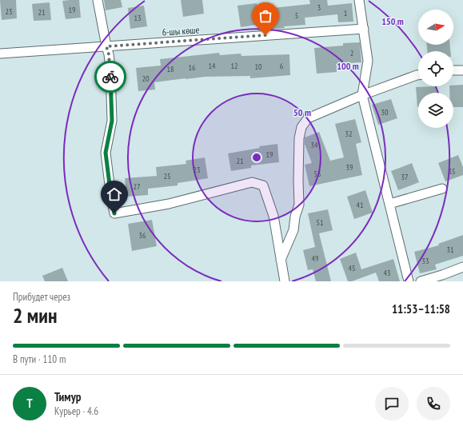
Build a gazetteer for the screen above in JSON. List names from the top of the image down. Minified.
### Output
{"streets":{"street":["6-шы көше"]},"house_numbers":["3","19","23","21","1","5","13","2","14","12","6","10","16","18","20","30","32","34","19","21","39","23","35","53","25","37","27","41","51","36","31","49","33","45","43"],"north":"right","page":{"heading":["2 мин","Прибудет через","11:53–11:58"],"panel":["Тимур","Курьер · 4.6"],"bar":"В пути · 110 m","round":"Т"},"rings":["150 m","100 m","50 m"]}
